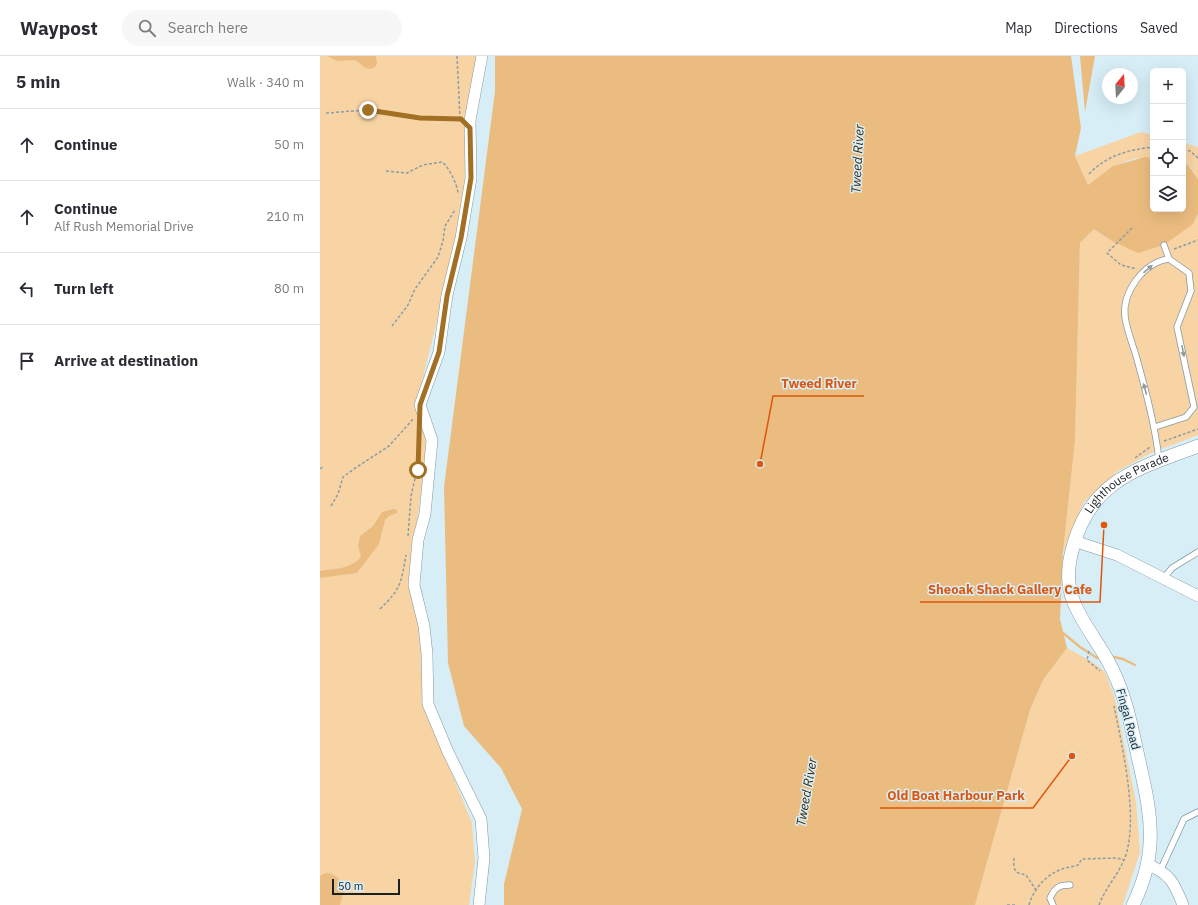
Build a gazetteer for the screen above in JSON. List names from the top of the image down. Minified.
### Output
{"streets":{"street":["Lighthouse Parade","Fingal Road"]},"crossings":[["Lighthouse Parade","Fingal Road"]],"water":["Tweed River"],"places":["Tweed River","Sheoak Shack Gallery Cafe","Old Boat Harbour Park"],"scale_bar":"50 m","north":"top","page":{"header":"Waypost","search":"Search here","nav":["Map","Directions","Saved"],"heading":["5 min","Walk · 340 m"],"map_buttons":["+","−"],"list":[["Continue","50 m"],["Continue","Alf Rush Memorial Drive","210 m"],["Turn left","80 m"],"Arrive at destination"],"scale":"50 m"}}
